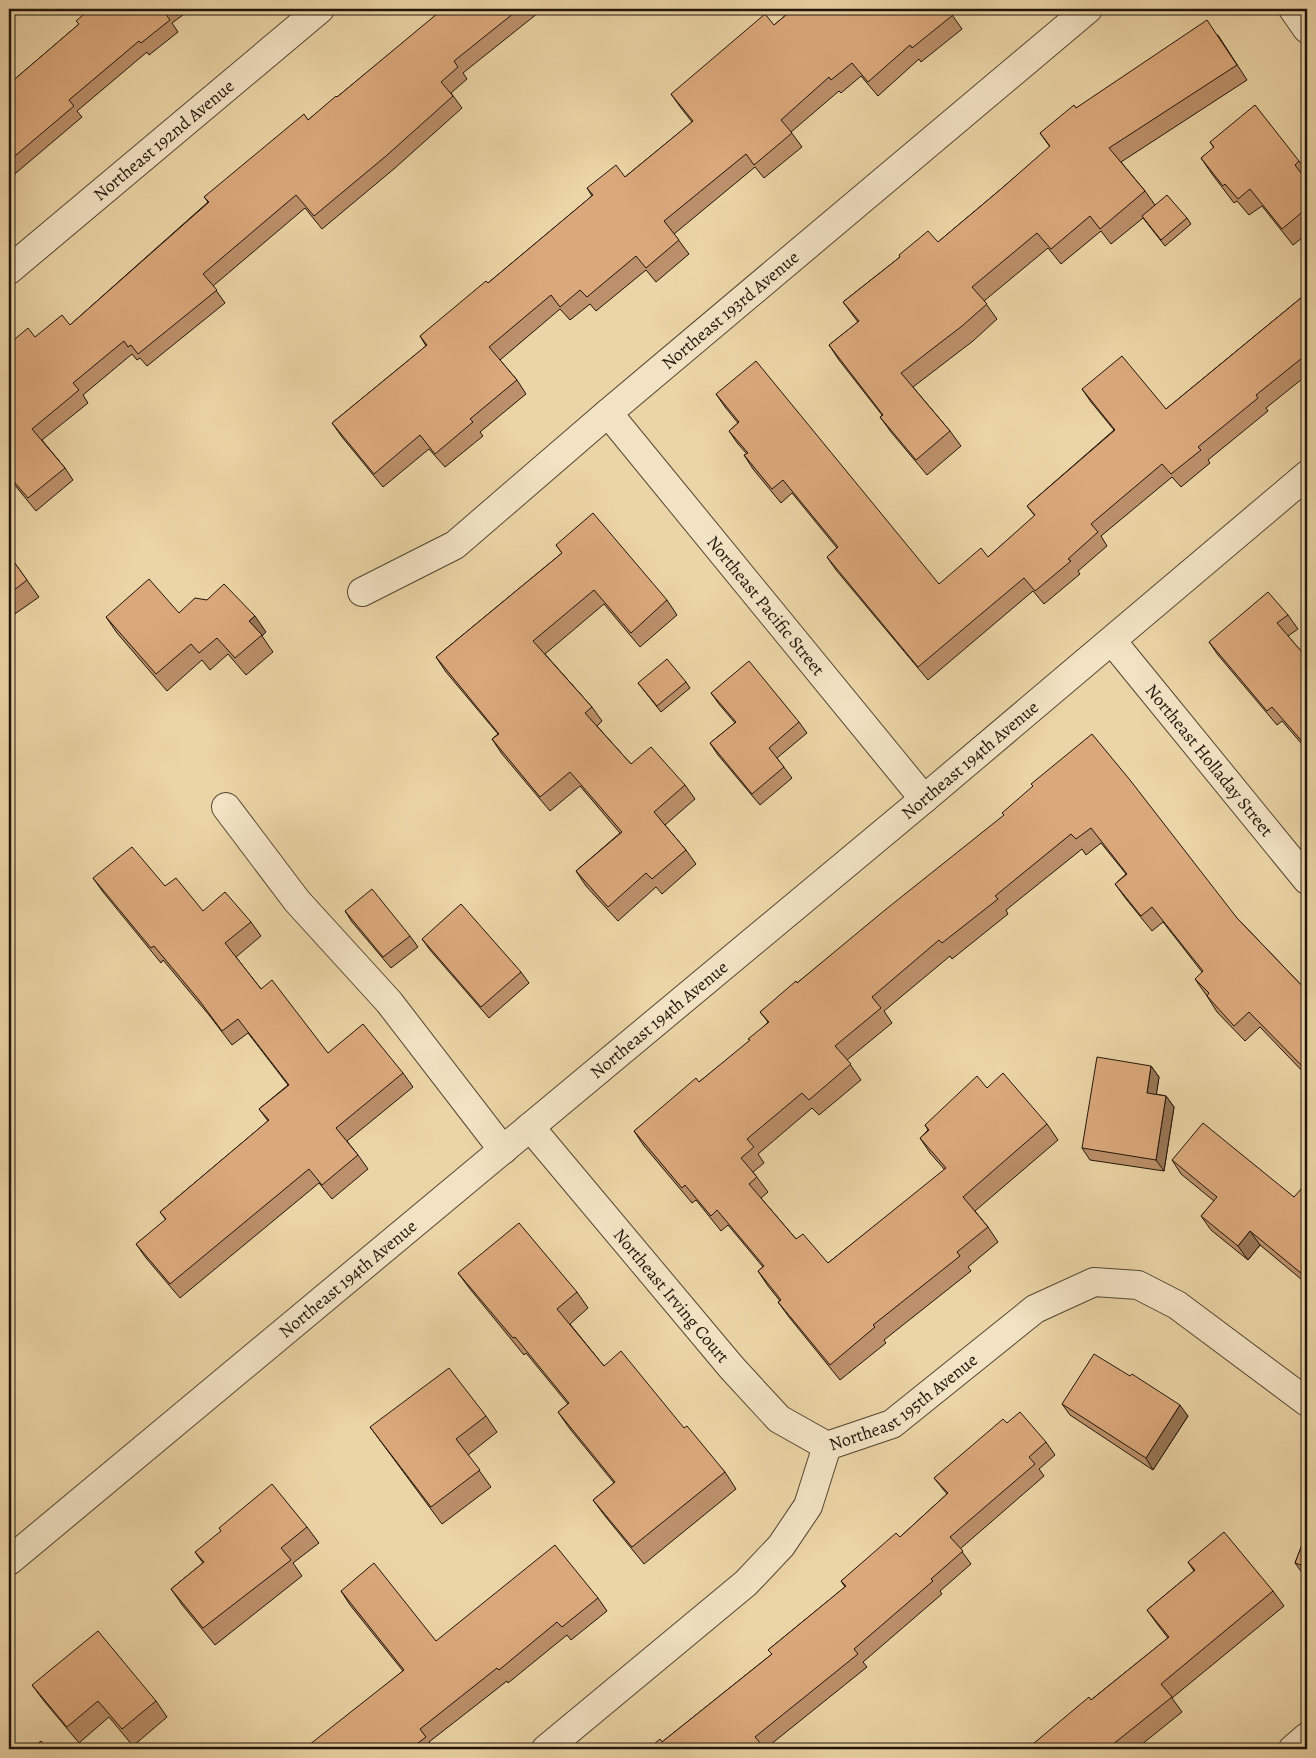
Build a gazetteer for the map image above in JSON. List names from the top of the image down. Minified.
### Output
{"streets":{"street":["Northeast 192nd Avenue","Northeast 193rd Avenue","Northeast Pacific Street","Northeast 194th Avenue","Northeast Holladay Street","Northeast Irving Court","Northeast 195th Avenue"]},"crossings":[["Northeast 193rd Avenue","Northeast Pacific Street"],["Northeast Pacific Street","Northeast 194th Avenue"],["Northeast 194th Avenue","Northeast Holladay Street"],["Northeast 194th Avenue","Northeast Irving Court"],["Northeast Irving Court","Northeast 195th Avenue"]]}
